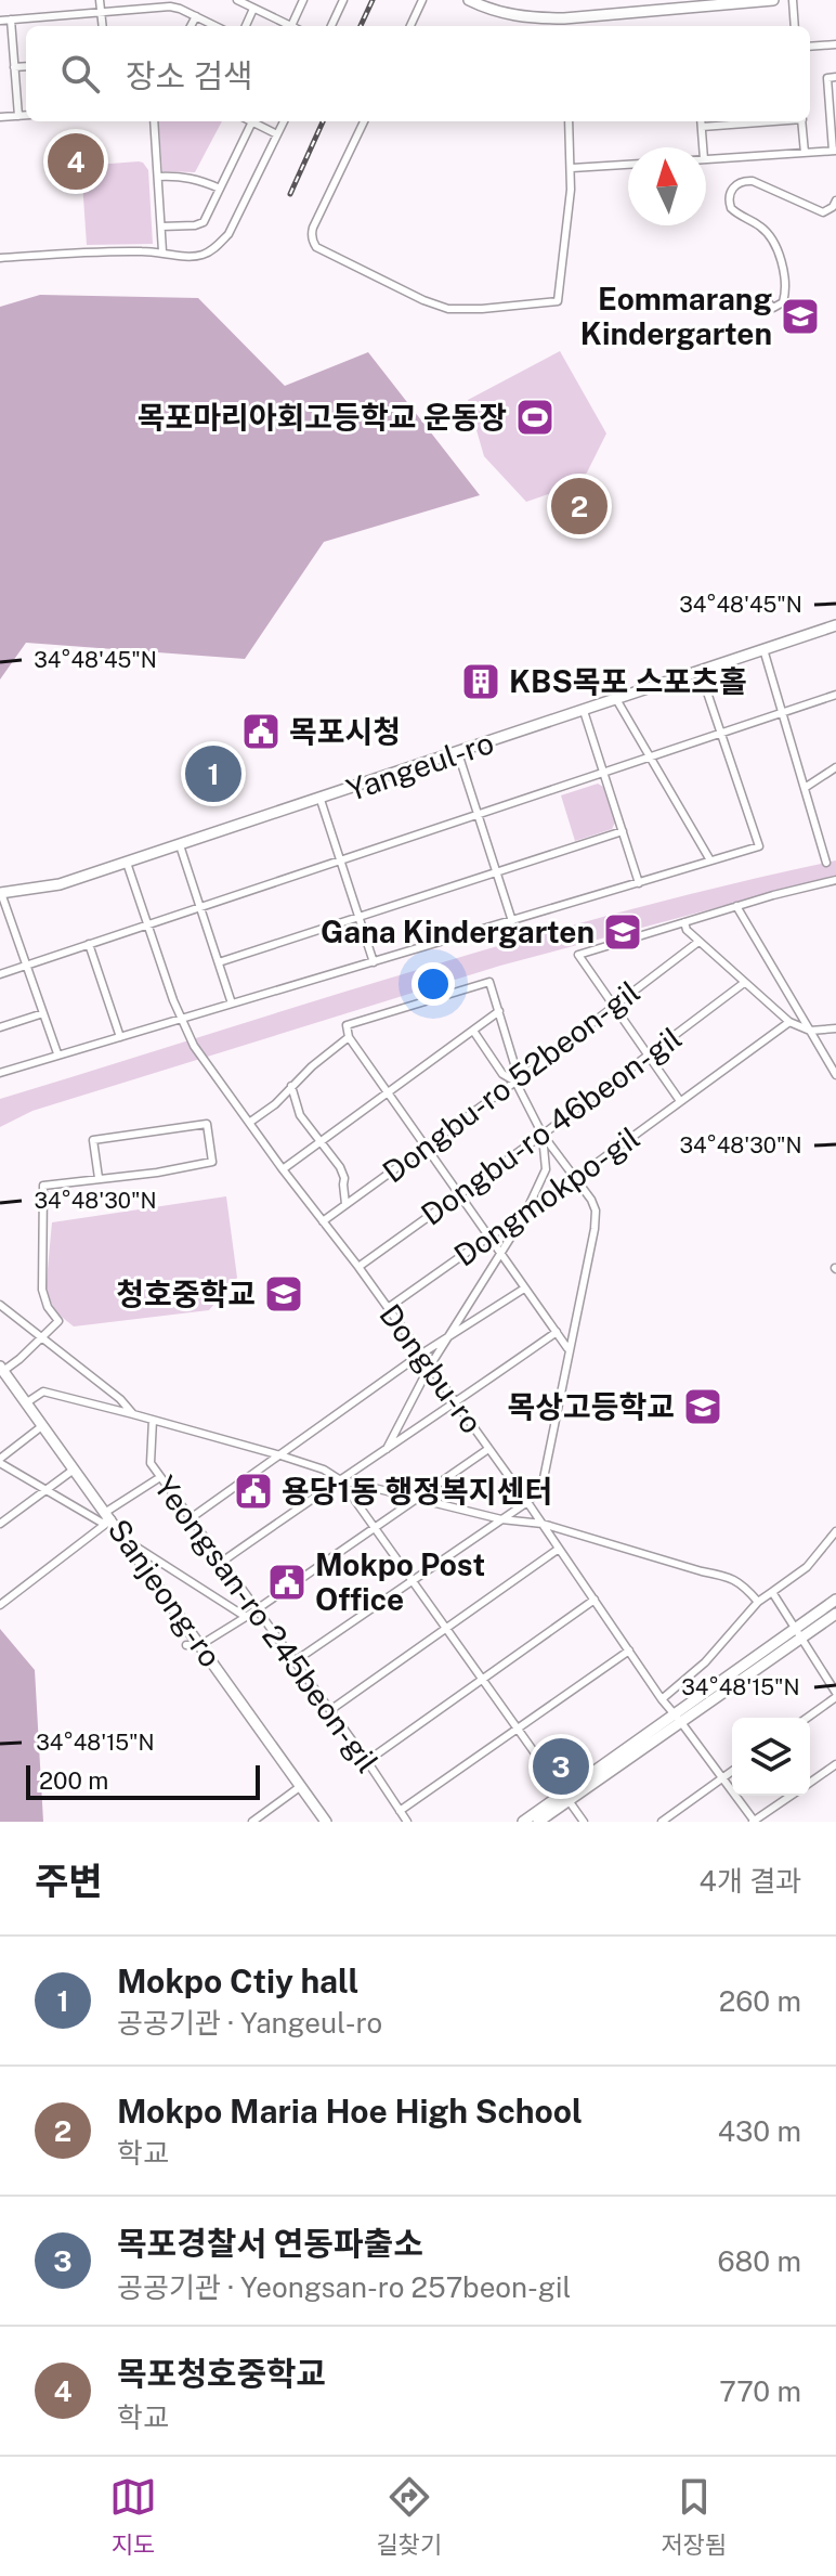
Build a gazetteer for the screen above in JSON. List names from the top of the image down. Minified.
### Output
{"streets":{"street":["Yangeul-ro","Dongbu-ro 52beon-gil","Dongbu-ro 46beon-gil","Dongmokpo-gil","Dongbu-ro","Sanjeong-ro","Yeongsan-ro 245beon-gil"]},"crossings":[["Yangeul-ro","Dongbu-ro"],["Dongbu-ro 52beon-gil","Dongbu-ro"],["Dongbu-ro 46beon-gil","Dongbu-ro"],["Dongmokpo-gil","Dongbu-ro"]],"places":{"school or university":["Eommarang Kindergarten","Gana Kindergarten","청호중학교","목상고등학교"],"sports":["목포마리아회고등학교 운동장"],"building":["KBS목포 스포츠홀"],"public building":["목포시청","용당1동 행정복지센터","Mokpo Post Office"]},"scale_bar":"200 m","north":"top","page":{"search":"장소 검색","pins":["4","2","1","3"],"scale":"200 m","heading":["주변","4개 결과"],"list":[{"mark":"1","name":"Mokpo Ctiy hall","note":"공공기관 · Yangeul-ro","value":"260 m"},{"mark":"2","name":"Mokpo Maria Hoe High School","note":"학교","value":"430 m"},{"mark":"3","name":"목포경찰서 연동파출소","note":"공공기관 · Yeongsan-ro 257beon-gil","value":"680 m"},{"mark":"4","name":"목포청호중학교","note":"학교","value":"770 m"}],"nav":["지도","길찾기","저장됨"]},"coordinates":["34°48'45\"N","34°48'30\"N","34°48'15\"N"]}
